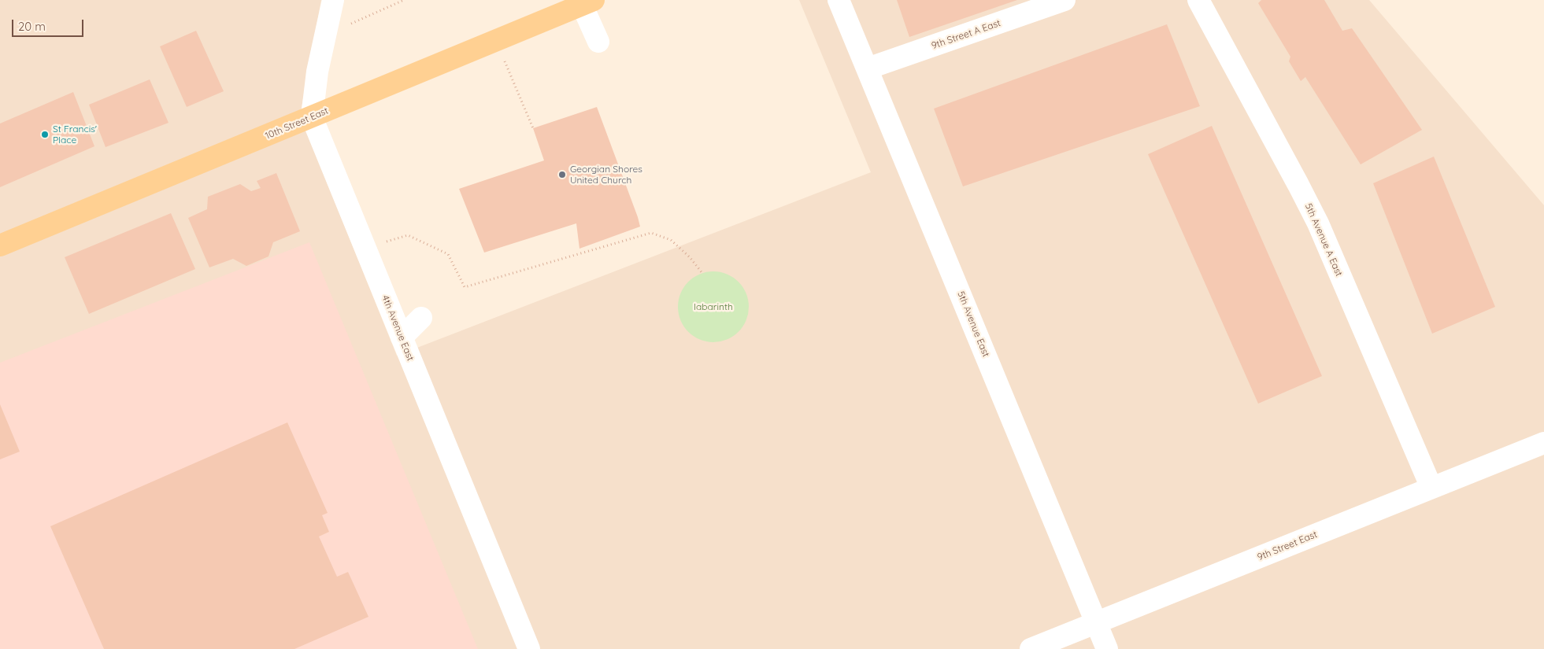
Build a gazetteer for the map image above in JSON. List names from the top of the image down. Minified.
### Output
{"streets":{"main road":["10th Street East"],"street":["9th Street A East","5th Avenue A East","5th Avenue East","4th Avenue East","9th Street East"]},"crossings":[["9th Street A East","5th Avenue East"],["10th Street East","4th Avenue East"],["5th Avenue A East","9th Street East"],["5th Avenue East","9th Street East"]],"parks":["labarinth"],"places":["St Francis' Place","Georgian Shores United Church"],"scale_bar":"20 m"}
